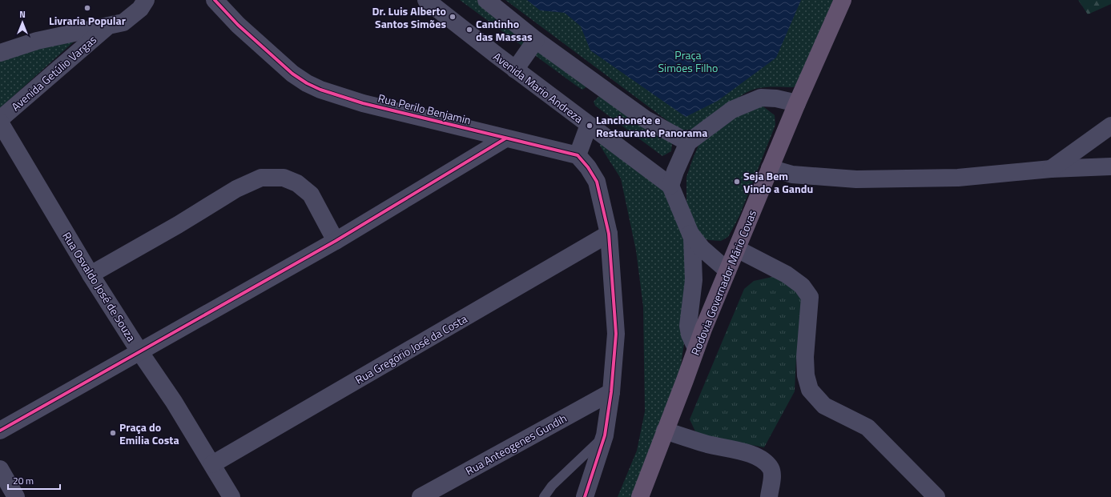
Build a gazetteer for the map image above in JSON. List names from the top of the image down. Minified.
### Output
{"streets":{"highway":["Rodovia Governador Mário Covas"],"street":["Avenida Getúlio Vargas","Avenida Mario Andreza","Rua Perilo Benjamin","Rua Osvaldo José de Souza","Rua Gregório José da Costa","Rua Anteogenes Gundih"]},"crossings":[["Avenida Mario Andreza","Rodovia Governador Mário Covas"],["Rua Osvaldo José de Souza","Rua Gregório José da Costa"]],"parks":["Praça Simões Filho"],"places":["Livraria Popular","Dr. Luis Alberto Santos Simões","Cantinho das Massas","Lanchonete e Restaurante Panorama","Seja Bem Vindo a Gandu","Praça do Emilia Costa"],"scale_bar":"20 m","north":"top"}
